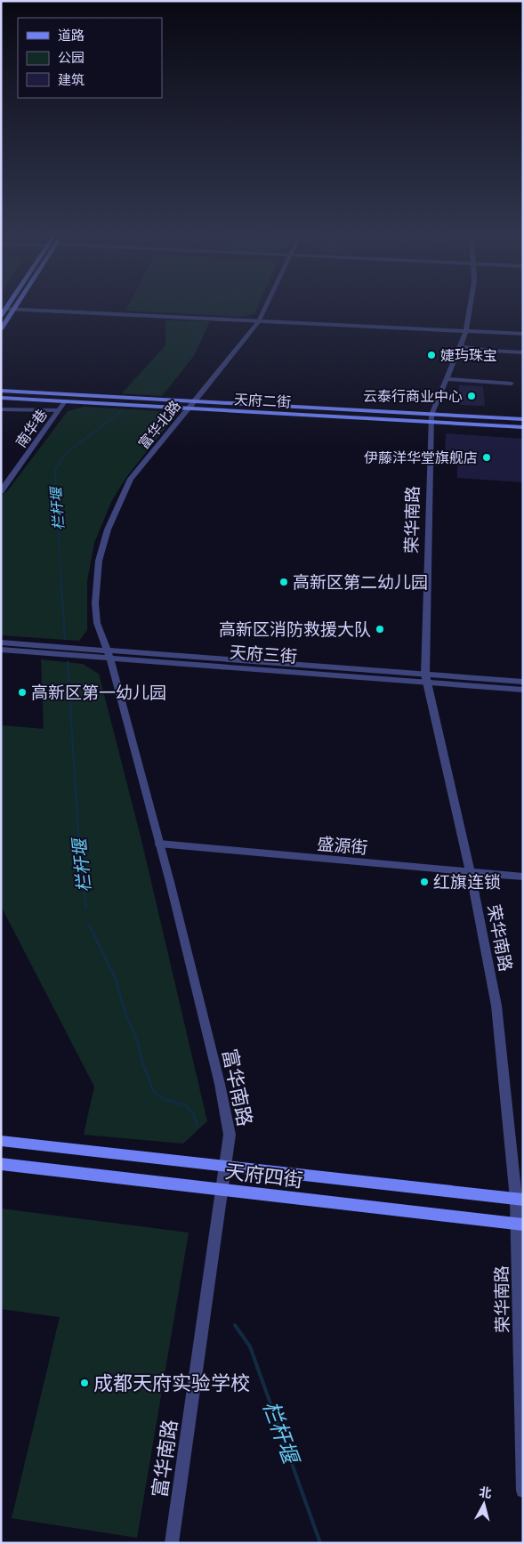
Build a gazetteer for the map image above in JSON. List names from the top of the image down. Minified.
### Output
{"streets":{"main road":["天府二街","天府四街"],"street":["富华北路","南华巷","荣华南路","天府三街","盛源街","富华南路"]},"crossings":[["天府二街","富华北路"],["天府二街","南华巷"],["天府二街","荣华南路"],["富华北路","天府三街"],["富华北路","富华南路"],["荣华南路","天府三街"],["荣华南路","盛源街"],["荣华南路","天府四街"],["天府三街","富华南路"],["盛源街","富华南路"],["富华南路","天府四街"]],"water":["栏杆堰"],"places":["婕玙珠宝","云泰行商业中心","伊藤洋华堂旗舰店","高新区第二幼儿园","高新区消防救援大队","高新区第一幼儿园","红旗连锁","成都天府实验学校"],"legend":["道路","公园","建筑"],"north":"top"}
